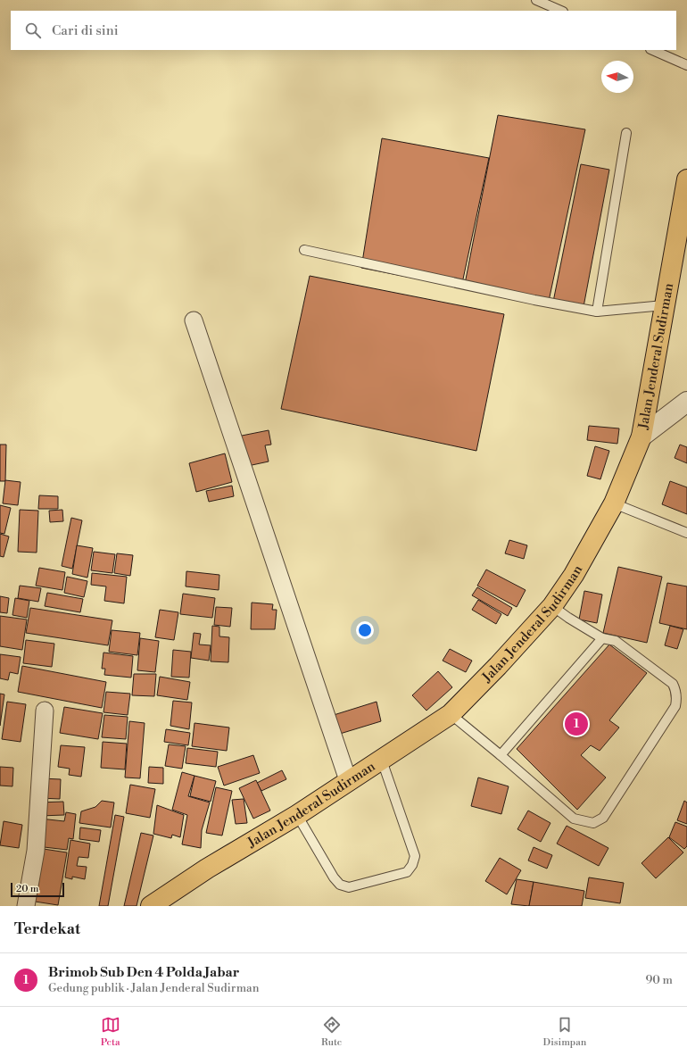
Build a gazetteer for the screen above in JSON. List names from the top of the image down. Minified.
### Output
{"streets":{"main road":["Jalan Jenderal Sudirman"]},"scale_bar":"20 m","north":"left","page":{"search":"Cari di sini","pins":"1","scale":"20 m","heading":"Terdekat","list":[{"mark":"1","name":"Brimob Sub Den 4 Polda Jabar","note":"Gedung publik · Jalan Jenderal Sudirman","value":"90 m"}],"nav":["Peta","Rute","Disimpan"]}}
